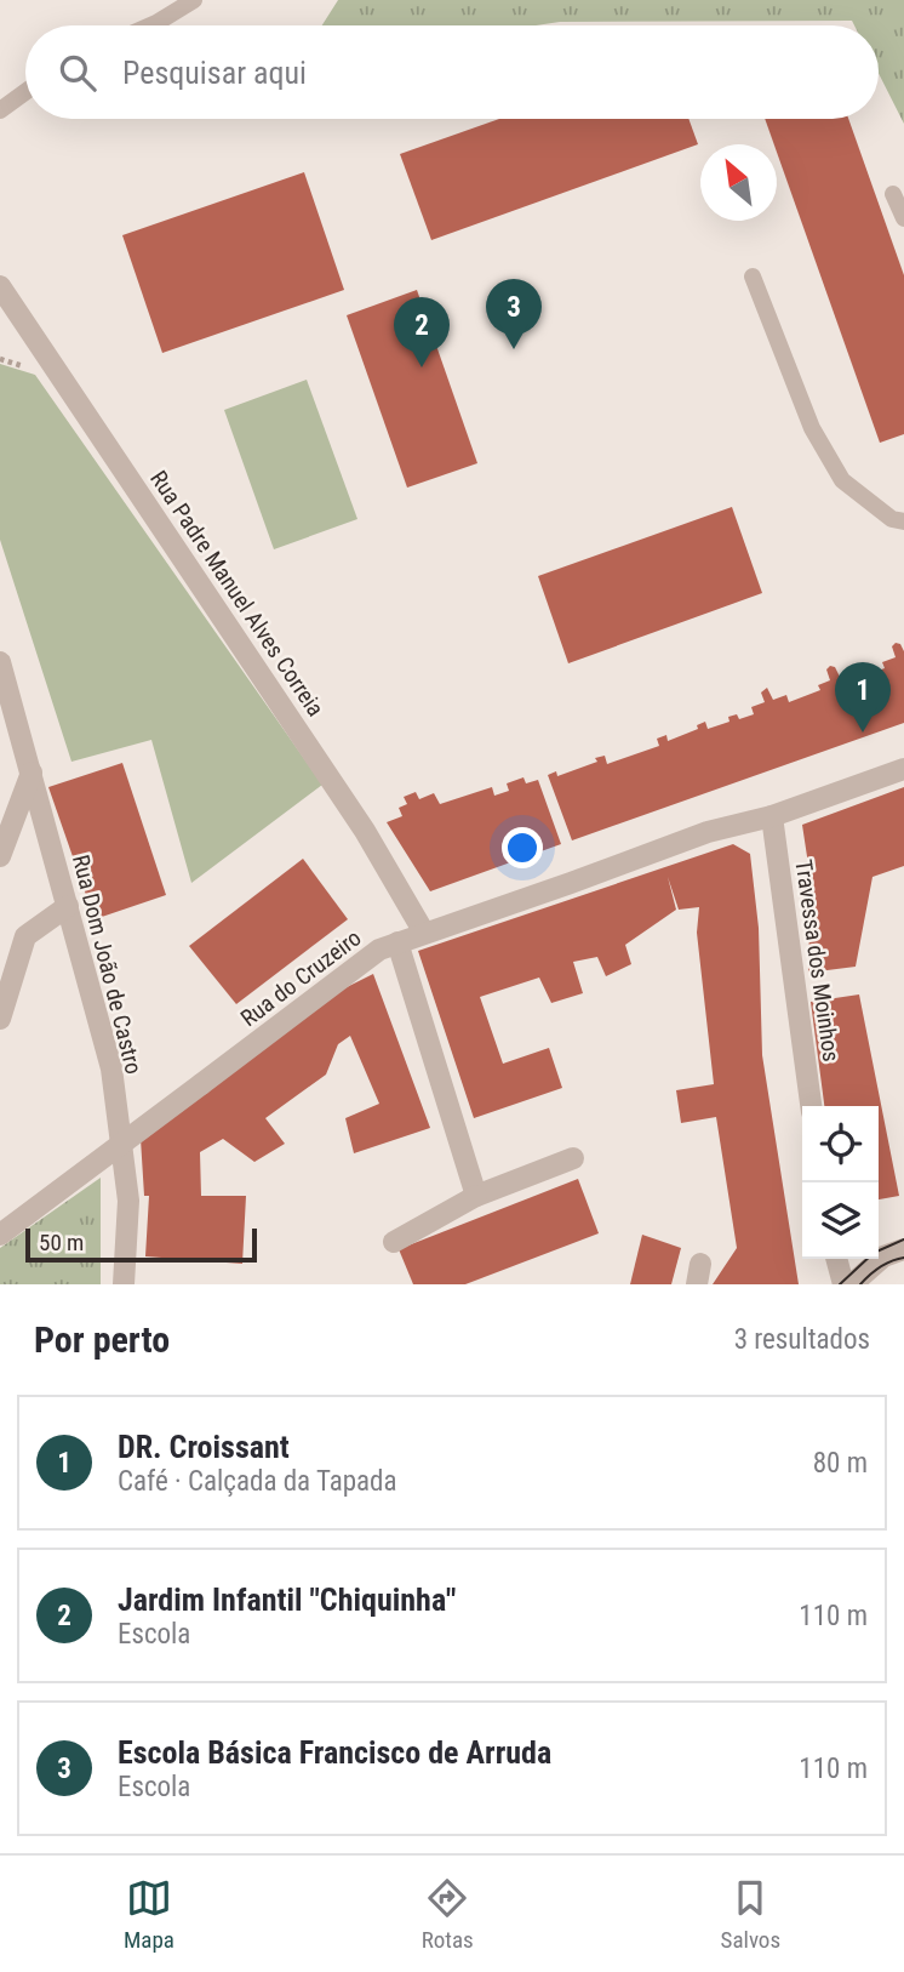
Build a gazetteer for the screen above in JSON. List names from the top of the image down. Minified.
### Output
{"streets":{"street":["Rua Padre Manuel Alves Correia","Travessa dos Moinhos","Rua Dom João de Castro","Rua do Cruzeiro"]},"crossings":[["Rua Padre Manuel Alves Correia","Rua do Cruzeiro"],["Travessa dos Moinhos","Rua do Cruzeiro"]],"scale_bar":"50 m","north":"top left","page":{"search":"Pesquisar aqui","pins":["3","2","1"],"scale":"50 m","heading":["Por perto","3 resultados"],"list":[{"mark":"1","name":"DR. Croissant","note":"Café · Calçada da Tapada","value":"80 m"},{"mark":"2","name":"Jardim Infantil \"Chiquinha\"","note":"Escola","value":"110 m"},{"mark":"3","name":"Escola Básica Francisco de Arruda","note":"Escola","value":"110 m"}],"nav":["Mapa","Rotas","Salvos"]}}
